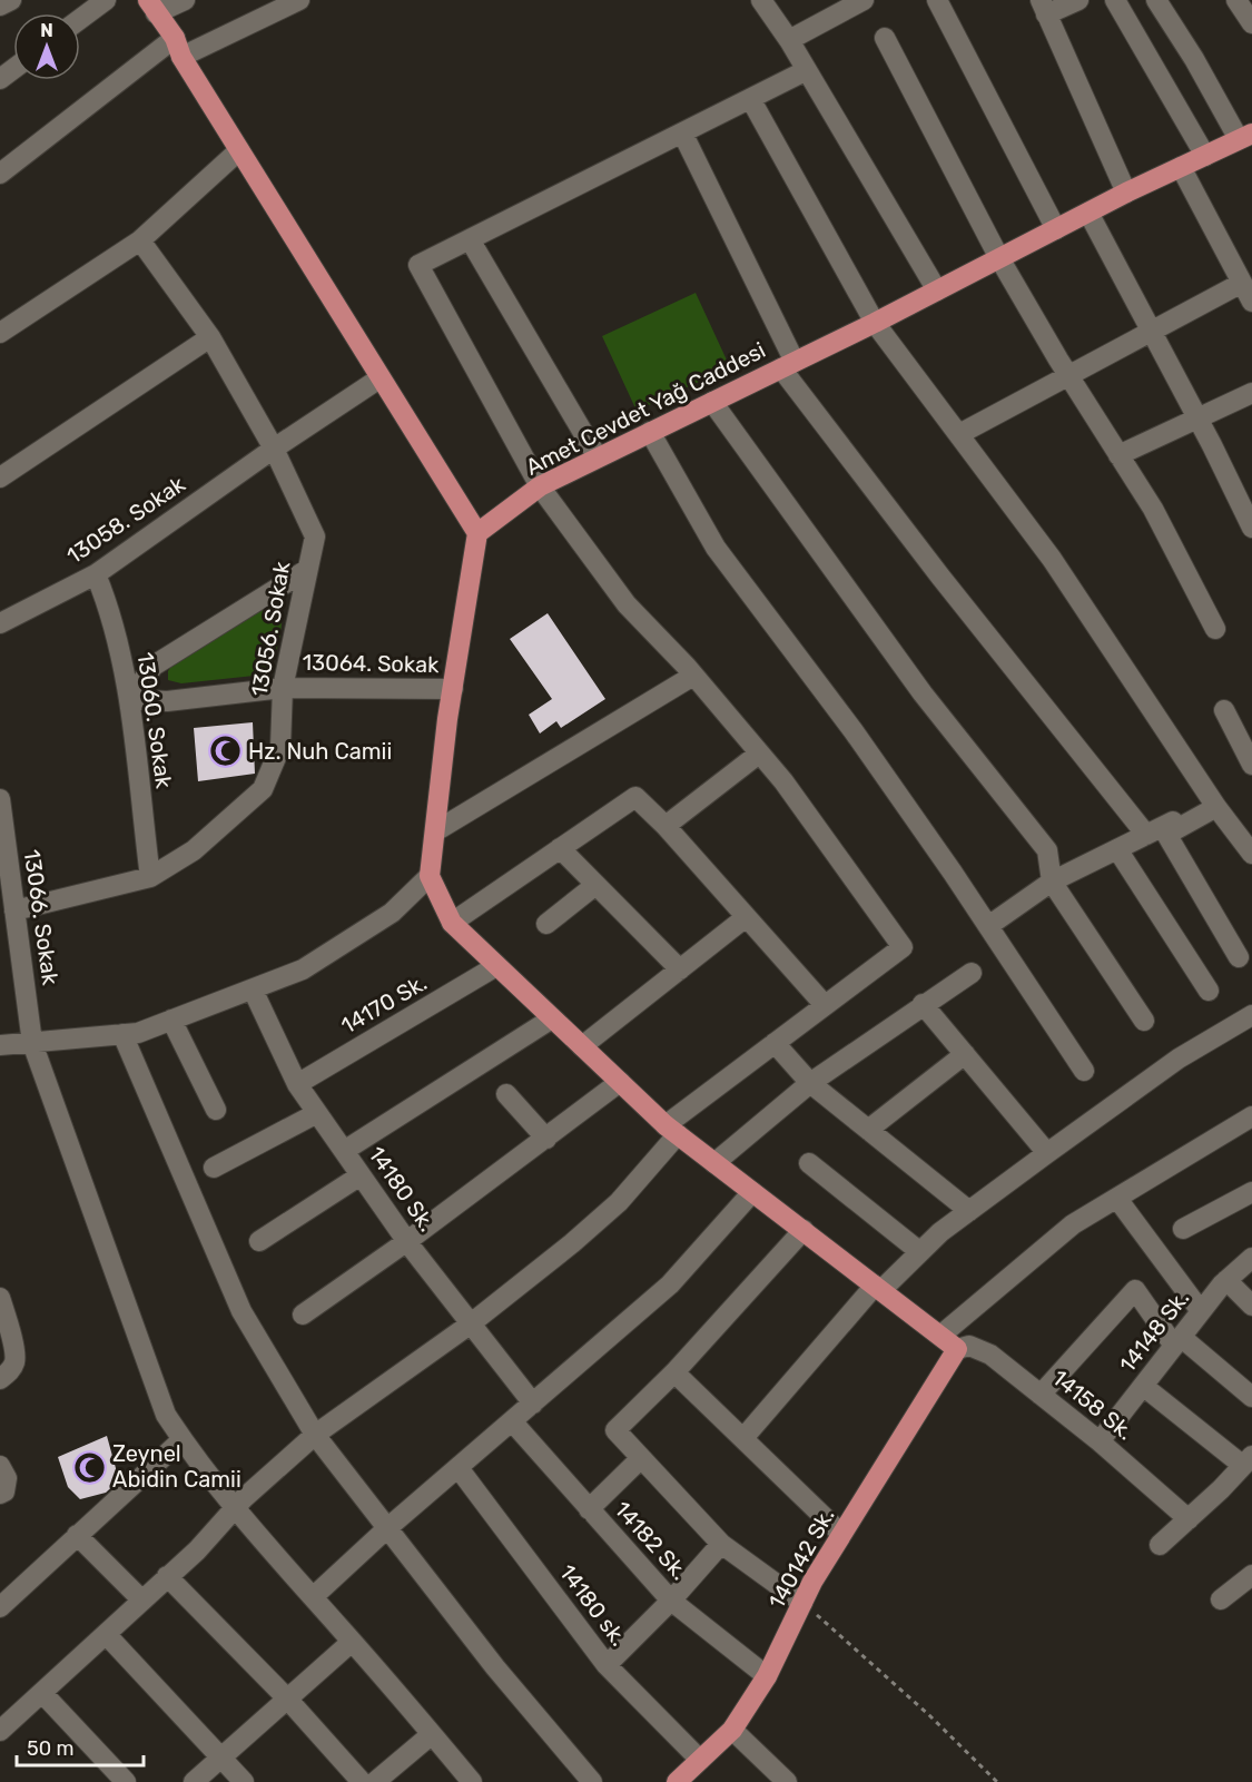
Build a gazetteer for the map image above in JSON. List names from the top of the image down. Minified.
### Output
{"streets":{"main road":["Amet Cevdet Yağ Caddesi","140142 Sk."],"street":["13058. Sokak","13056. Sokak","13064. Sokak","13060. Sokak","13066. Sokak","14170 Sk.","14180 Sk.","14148 Sk.","14158 Sk.","14182 Sk.","14180 sk."]},"crossings":[["13058. Sokak","13056. Sokak"],["13058. Sokak","13060. Sokak"],["13056. Sokak","13064. Sokak"],["13056. Sokak","13060. Sokak"],["13056. Sokak","13066. Sokak"],["13064. Sokak","13060. Sokak"],["14170 Sk.","14180 Sk."],["14148 Sk.","14158 Sk."],["14158 Sk.","140142 Sk."],["14182 Sk.","140142 Sk."],["140142 Sk.","14180 sk."]],"places":{"mosque":["Hz. Nuh Camii","Zeynel Abidin Camii"]},"scale_bar":"50 m","north":"top"}
